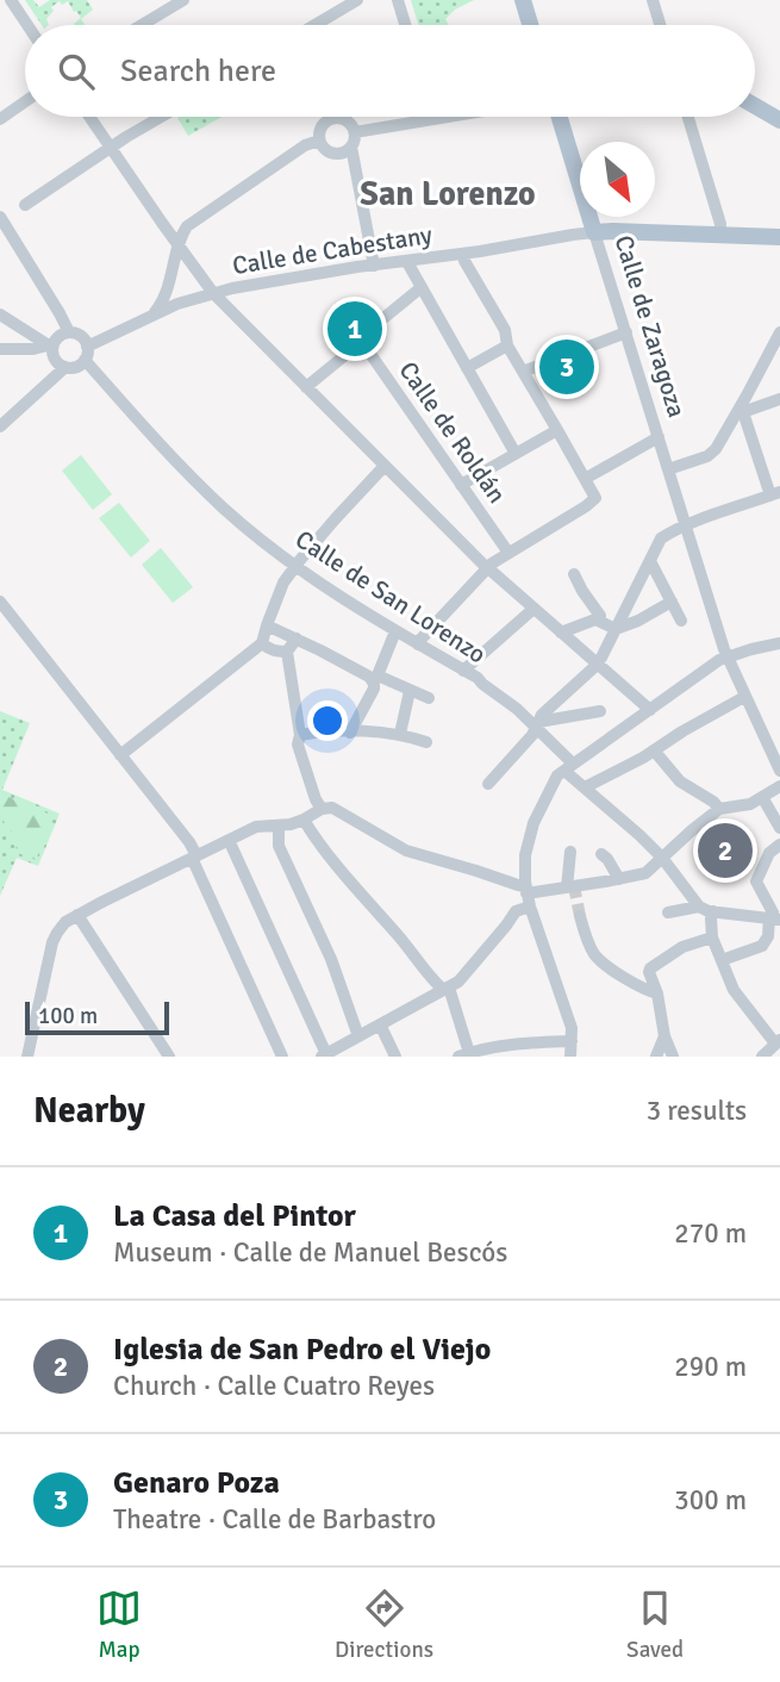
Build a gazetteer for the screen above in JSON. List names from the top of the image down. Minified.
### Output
{"streets":{"main road":["Calle de Zaragoza"],"street":["Calle de Cabestany","Calle de Roldán","Calle de San Lorenzo"]},"crossings":[["Calle de Cabestany","Calle de Zaragoza"],["Calle de Cabestany","Calle de San Lorenzo"]],"districts":["San Lorenzo"],"scale_bar":"100 m","north":"bottom right","page":{"search":"Search here","pins":["1","3","2"],"scale":"100 m","heading":["Nearby","3 results"],"list":[{"mark":"1","name":"La Casa del Pintor","note":"Museum · Calle de Manuel Bescós","value":"270 m"},{"mark":"2","name":"Iglesia de San Pedro el Viejo","note":"Church · Calle Cuatro Reyes","value":"290 m"},{"mark":"3","name":"Genaro Poza","note":"Theatre · Calle de Barbastro","value":"300 m"}],"nav":["Map","Directions","Saved"]}}
